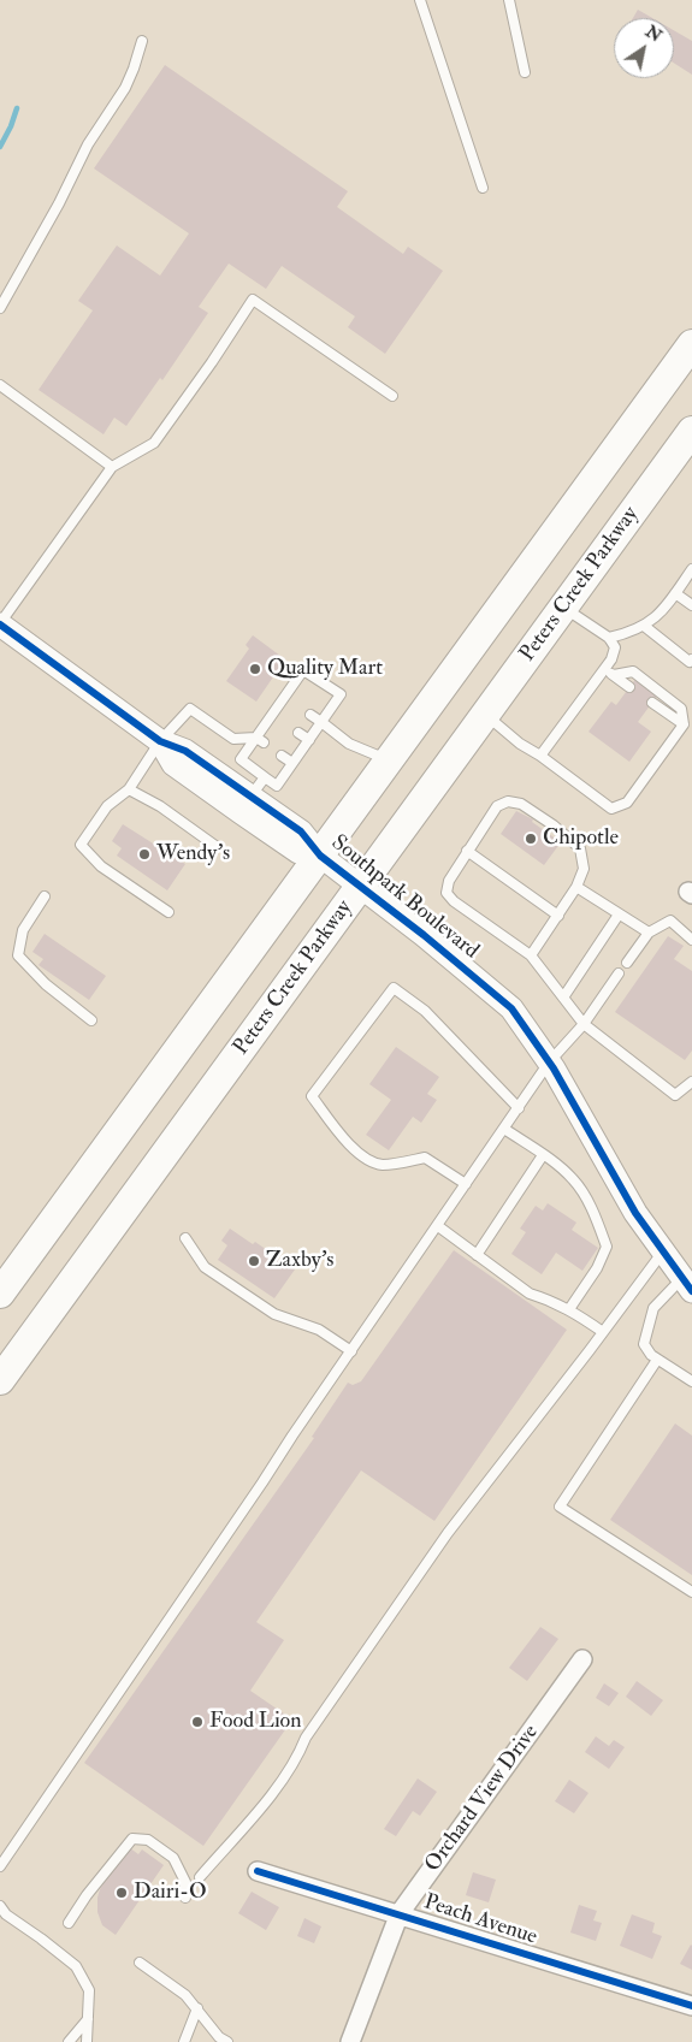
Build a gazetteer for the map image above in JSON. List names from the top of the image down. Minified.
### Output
{"streets":{"main road":["Peters Creek Parkway"],"street":["Southpark Boulevard","Orchard View Drive","Peach Avenue"]},"crossings":[["Peters Creek Parkway","Southpark Boulevard"],["Orchard View Drive","Peach Avenue"]],"places":["Quality Mart","Chipotle","Wendy's","Zaxby's","Food Lion","Dairi-O"],"north":"top right"}
